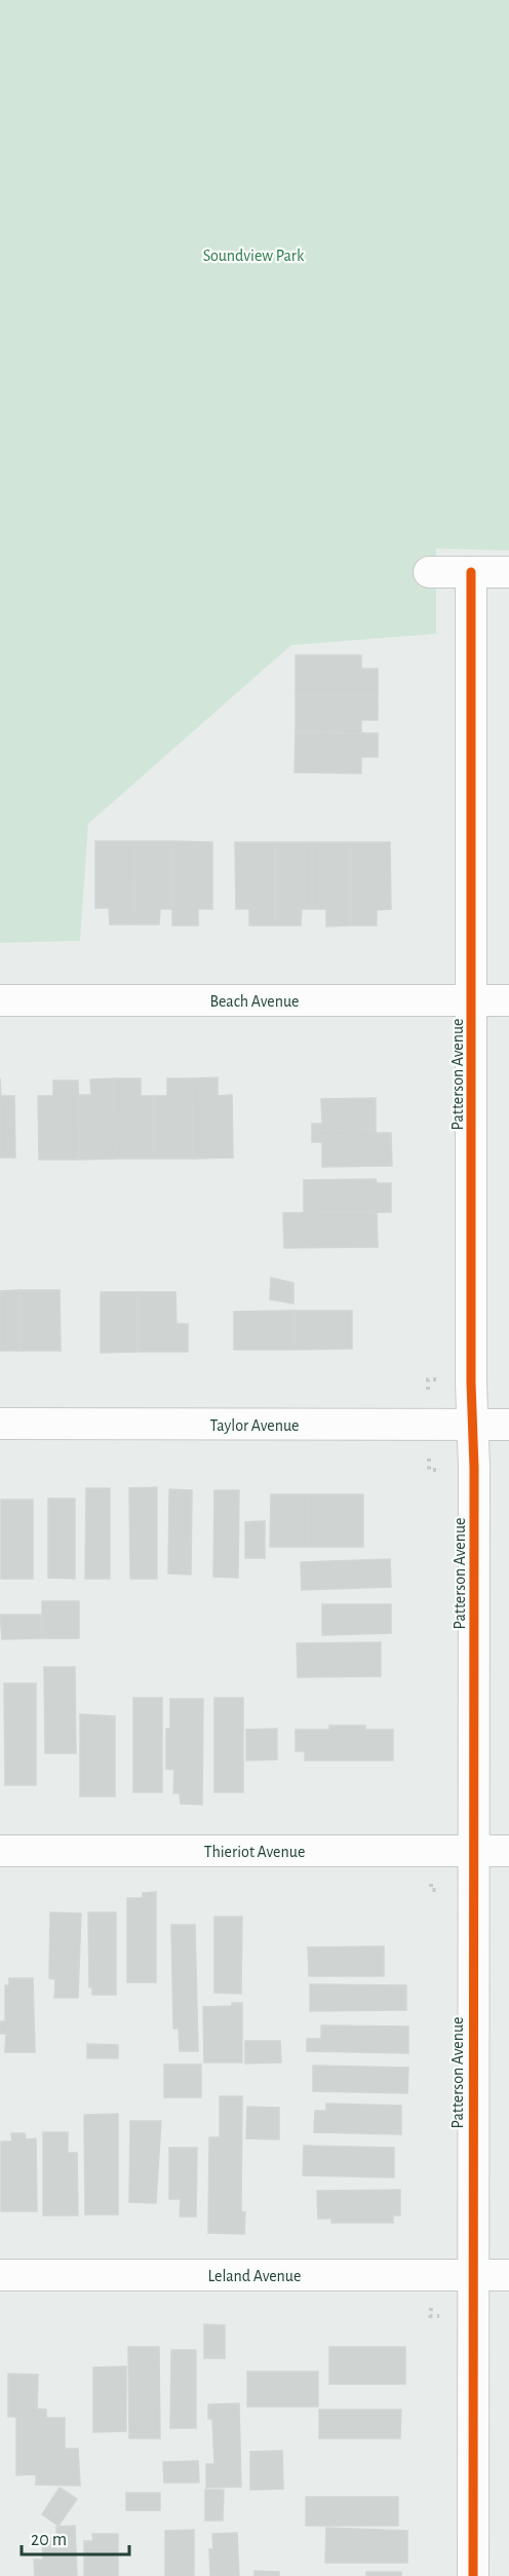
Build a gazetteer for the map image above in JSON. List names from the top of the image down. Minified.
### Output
{"streets":{"street":["Beach Avenue","Patterson Avenue","Taylor Avenue","Thieriot Avenue","Leland Avenue"]},"crossings":[["Beach Avenue","Patterson Avenue"],["Patterson Avenue","Taylor Avenue"],["Patterson Avenue","Thieriot Avenue"],["Patterson Avenue","Leland Avenue"]],"parks":["Soundview Park"],"scale_bar":"20 m"}
